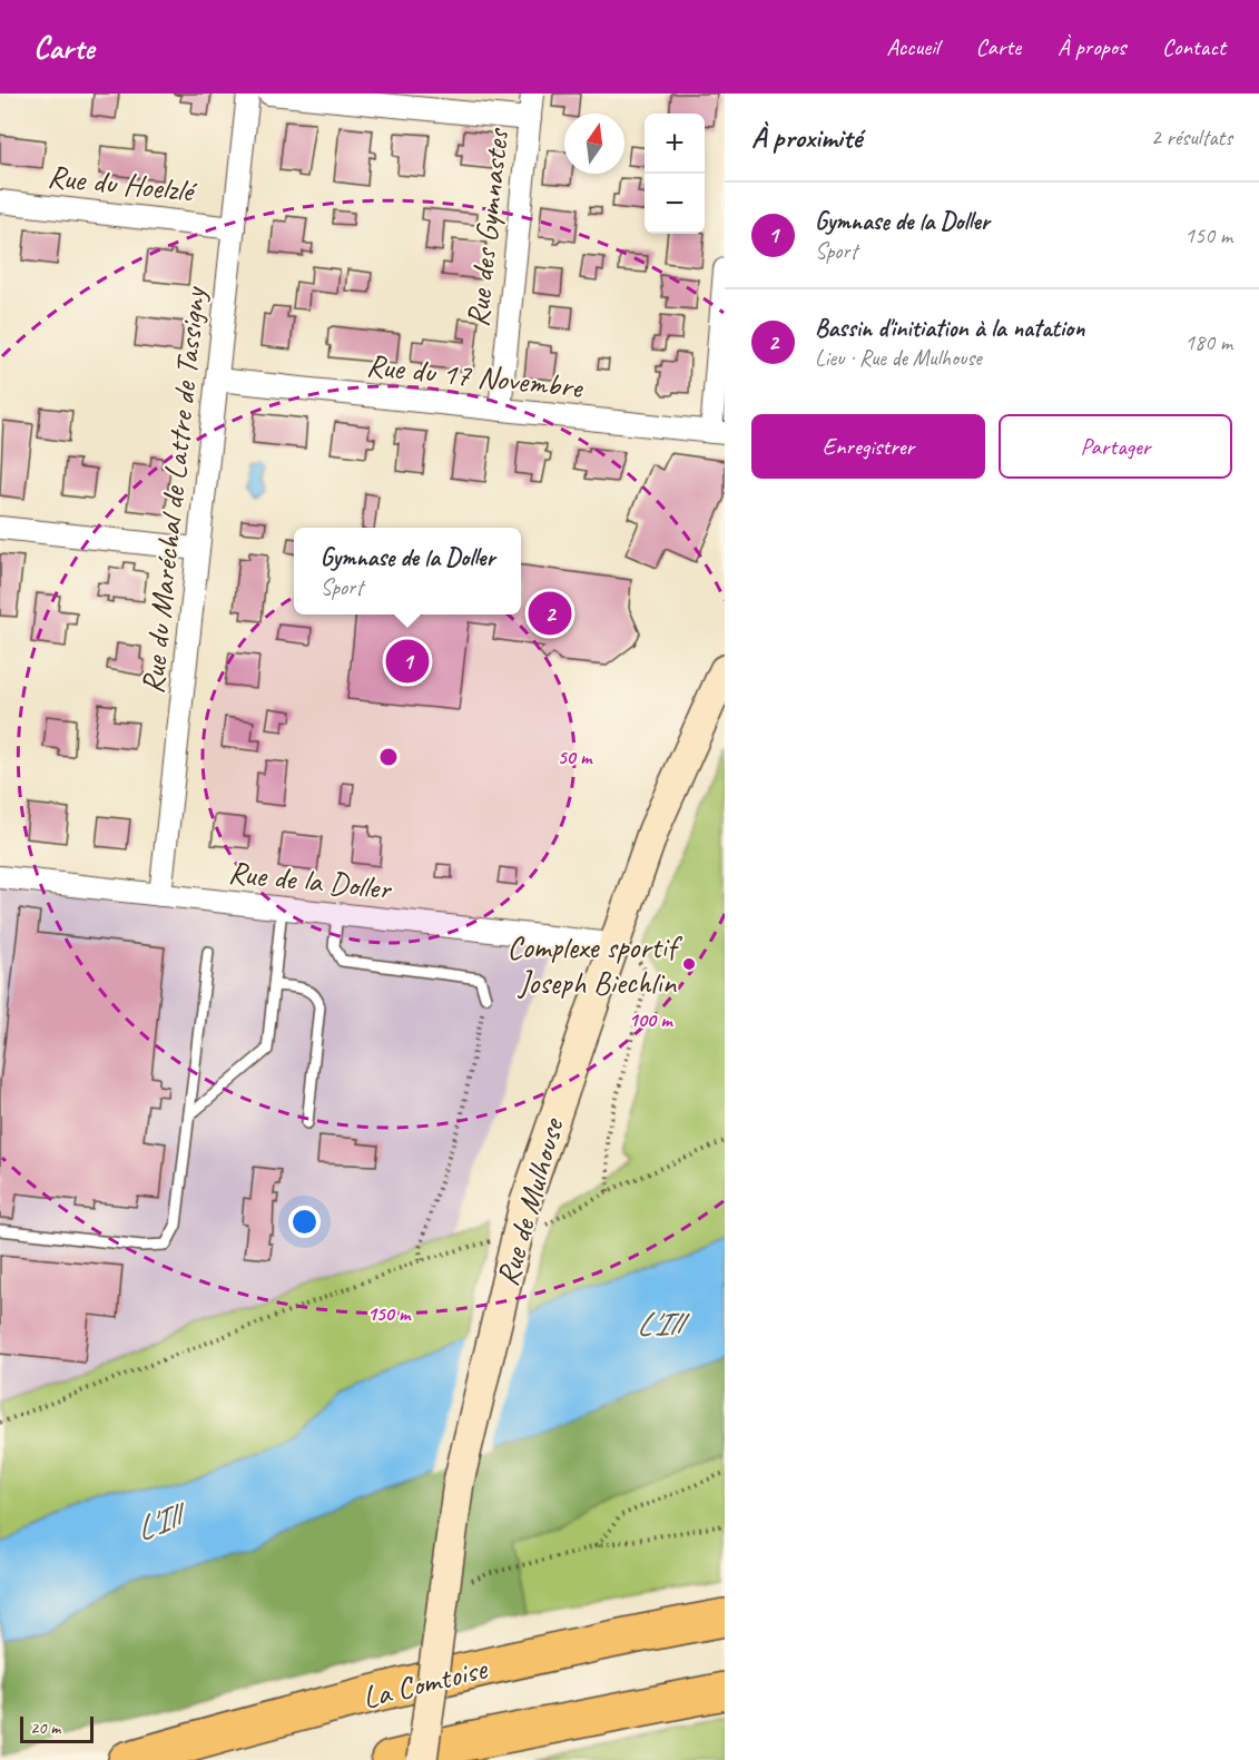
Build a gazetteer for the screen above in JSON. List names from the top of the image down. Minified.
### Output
{"streets":{"highway":["La Comtoise"],"main road":["Rue de Mulhouse"],"street":["Rue du Hoelzlé","Rue des Gymnastes","Rue du 17 Novembre","Rue du Maréchal de Lattre de Tassigny","Rue de la Doller"]},"crossings":[["Rue du Hoelzlé","Rue du Maréchal de Lattre de Tassigny"],["Rue des Gymnastes","Rue du 17 Novembre"],["Rue du 17 Novembre","Rue du Maréchal de Lattre de Tassigny"],["Rue du Maréchal de Lattre de Tassigny","Rue de la Doller"],["Rue de la Doller","Rue de Mulhouse"]],"water":["L'Ill"],"places":["Complexe sportif Joseph Biechlin"],"scale_bar":"20 m","north":"top","page":{"header":"Carte","nav":["Accueil","Carte","À propos","Contact"],"heading":["À proximité","2 résultats"],"map_buttons":["+","−"],"list":[{"mark":"1","name":"Gymnase de la Doller","note":"Sport","value":"150 m"},{"mark":"2","name":"Bassin d'initiation à la natation","note":"Lieu · Rue de Mulhouse","value":"180 m"}],"buttons":["Enregistrer","Partager"],"popup":["Gymnase de la Doller","Sport"],"pins":["2","1"],"scale":"20 m"},"rings":["50 m","100 m","150 m"]}
